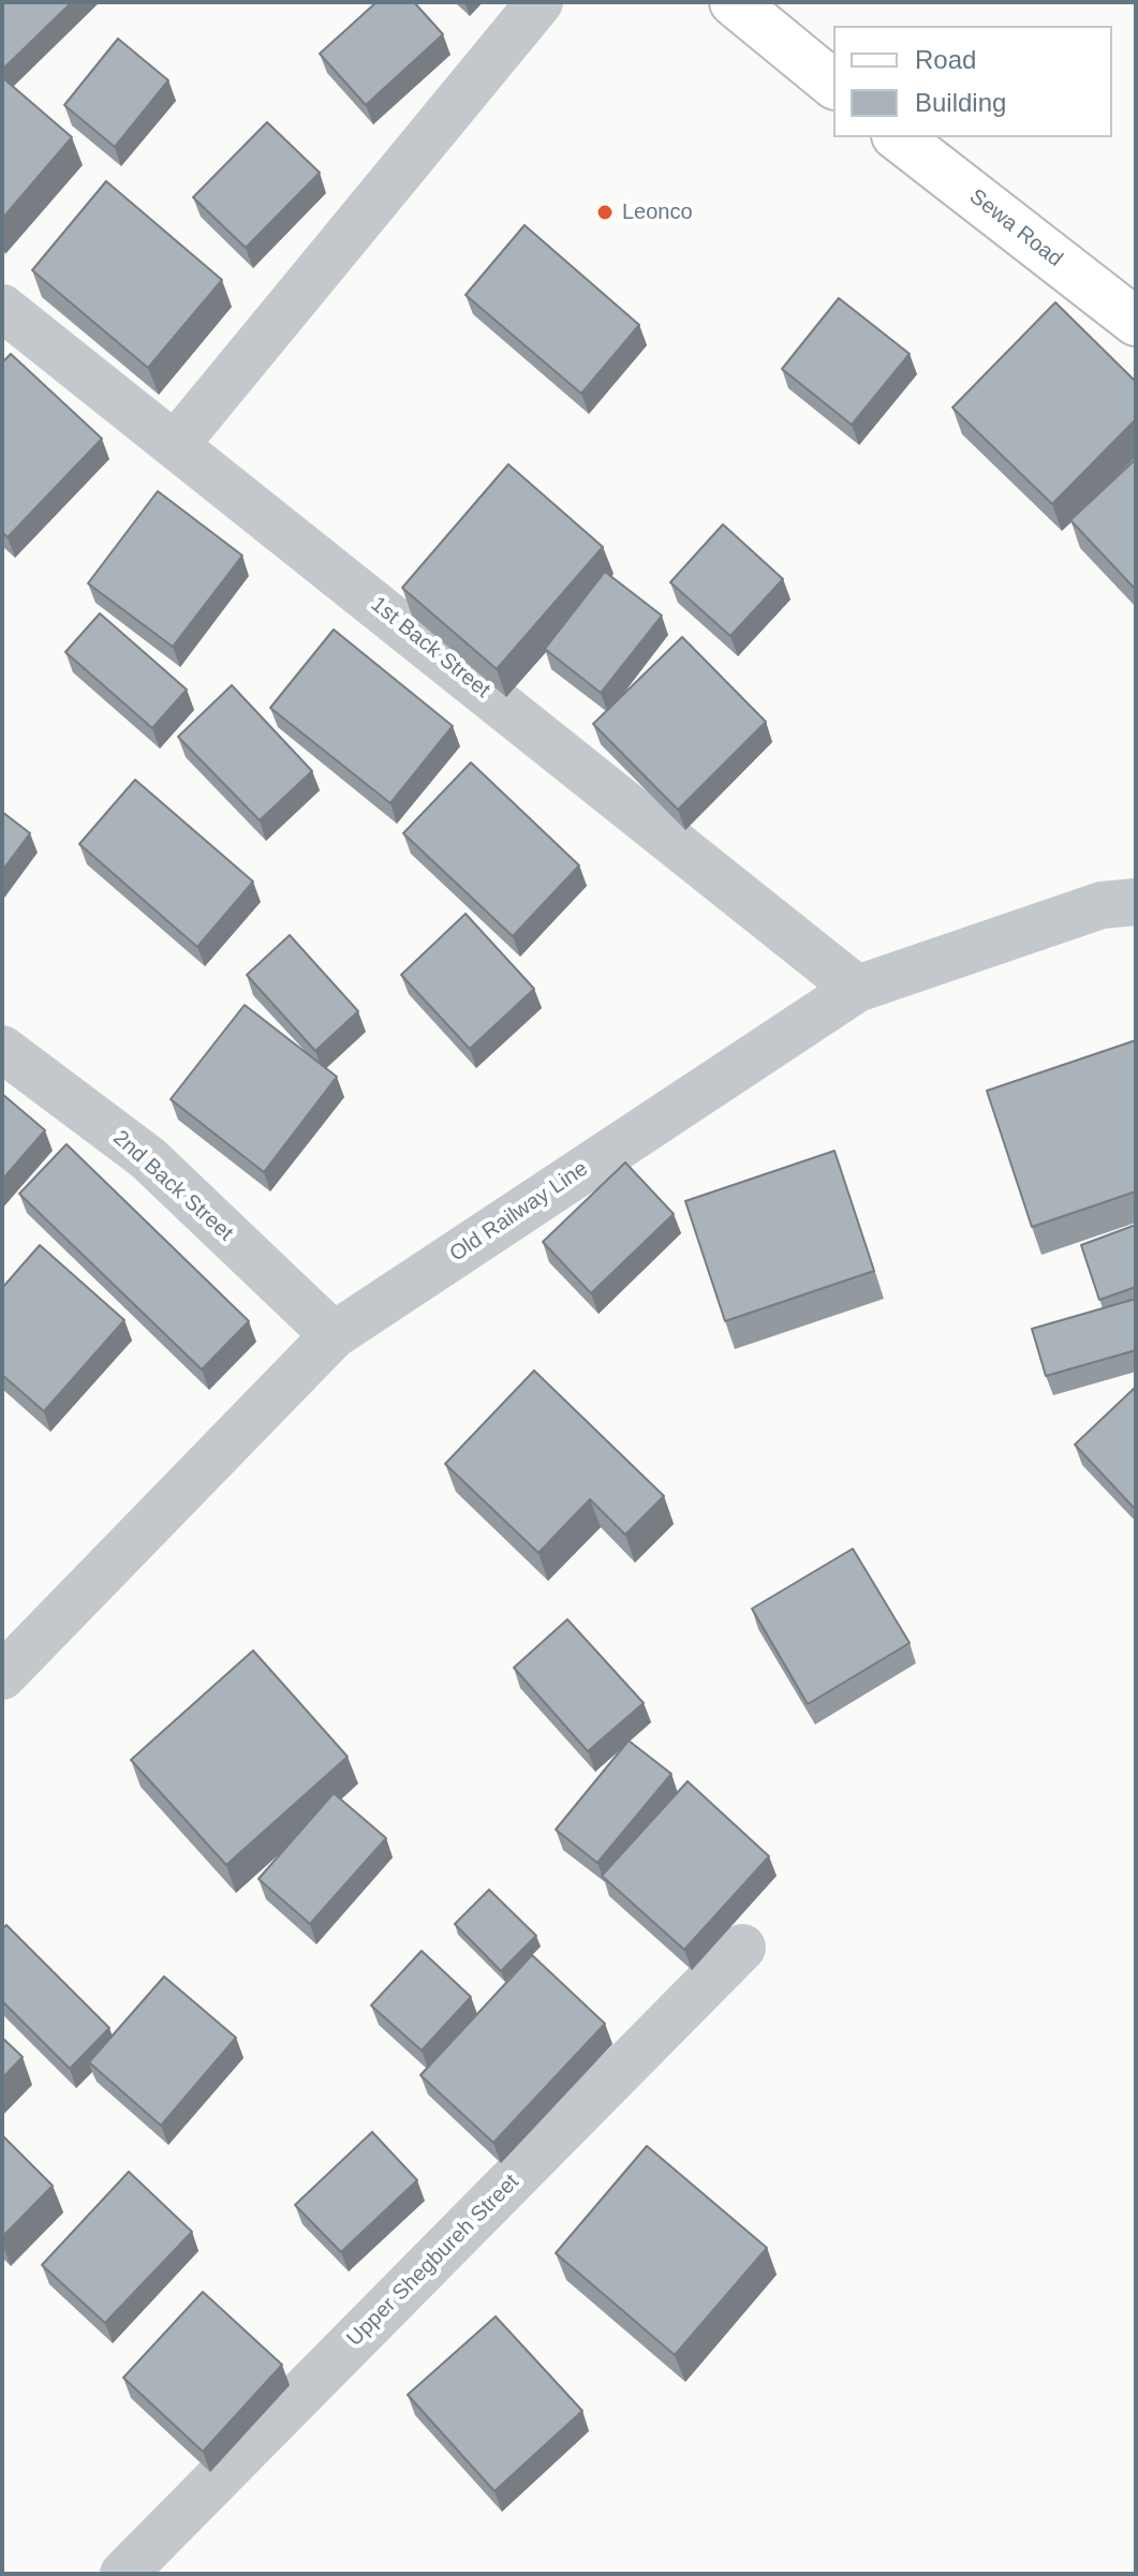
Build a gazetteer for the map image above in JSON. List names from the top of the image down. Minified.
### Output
{"streets":{"main road":["Sewa Road"],"street":["1st Back Street","2nd Back Street","Old Railway Line","Upper Shegbureh Street"]},"crossings":[["1st Back Street","Old Railway Line"],["2nd Back Street","Old Railway Line"]],"places":["Leonco"],"legend":["Road","Building"]}
